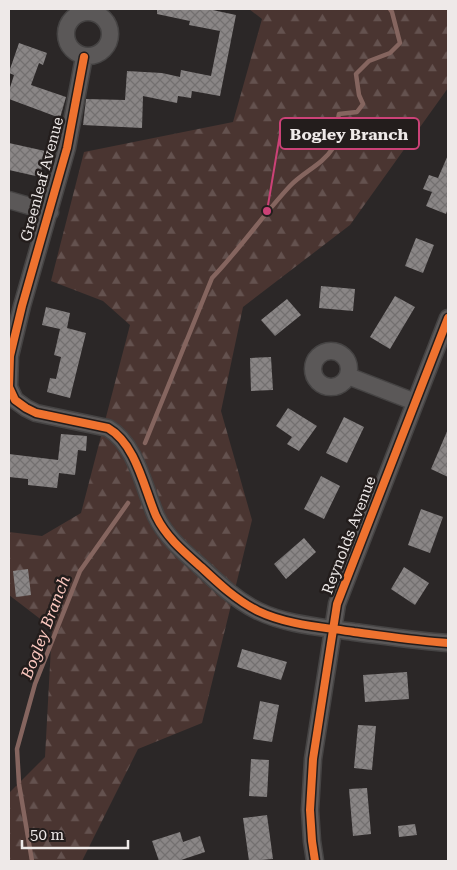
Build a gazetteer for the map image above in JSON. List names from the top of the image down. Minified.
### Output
{"streets":{"street":["Greenleaf Avenue","Reynolds Avenue"]},"crossings":[["Greenleaf Avenue","Reynolds Avenue"]],"water":["Bogley Branch"],"places":["Bogley Branch"],"scale_bar":"50 m"}
